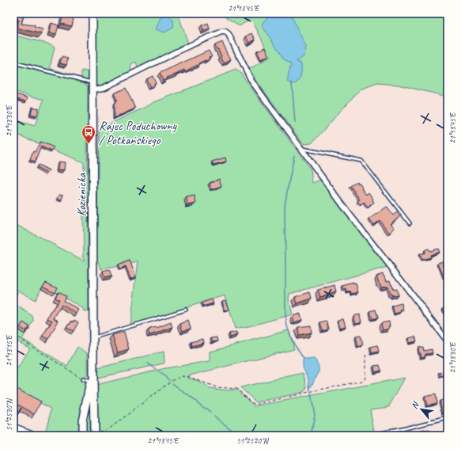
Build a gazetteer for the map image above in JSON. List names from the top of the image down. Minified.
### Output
{"streets":{"main road":["Kozienicka"]},"places":{"bus stop":["Rajec Poduchowny / Potkańskiego"]},"north":"top left","coordinates":["21°13'45\"E","21°13'30\"E","21°13'15\"E","51°25'30\"N","51°25'20\"N"]}
